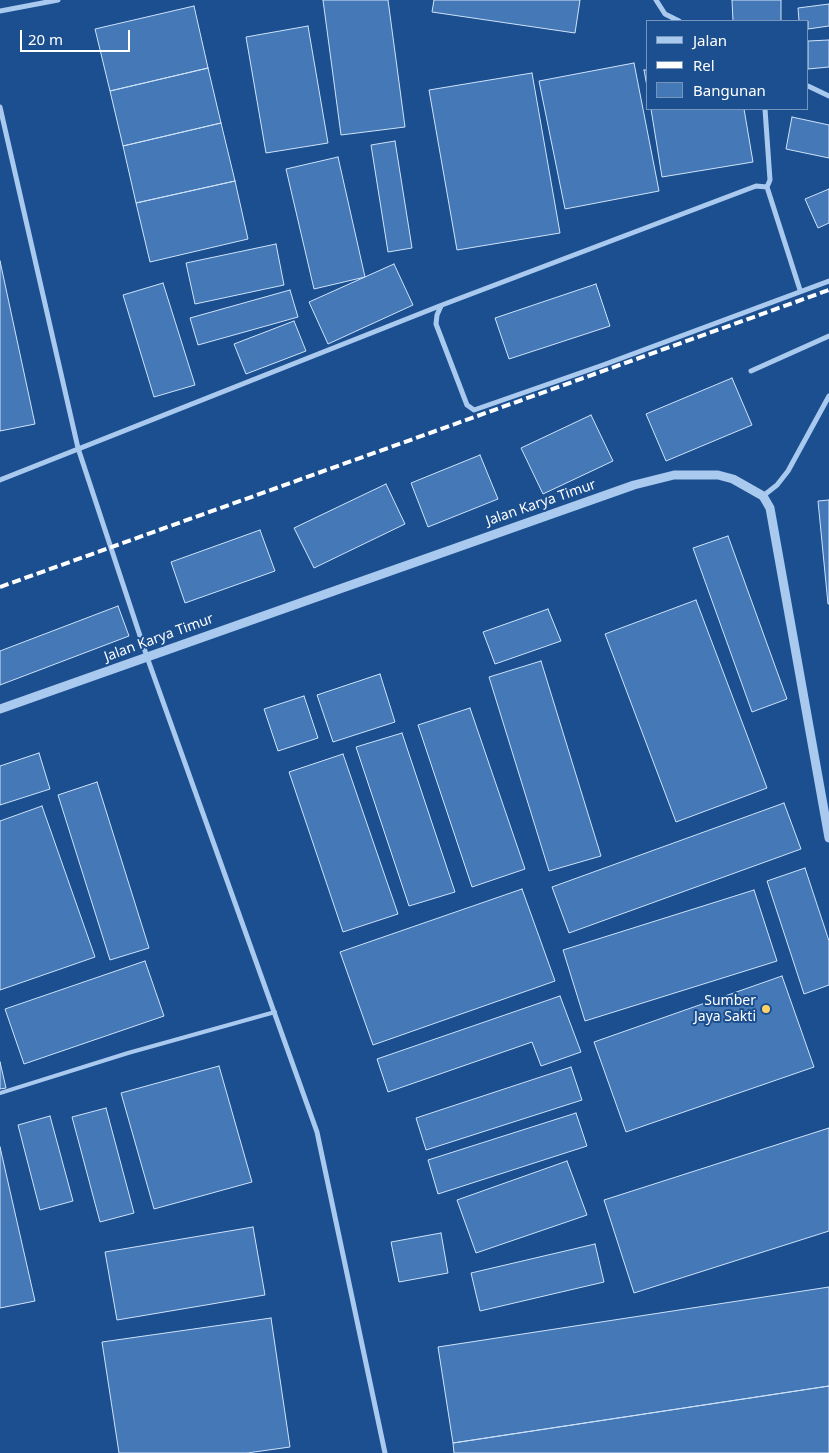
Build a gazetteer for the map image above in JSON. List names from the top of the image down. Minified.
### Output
{"streets":{"street":["Jalan Karya Timur"]},"places":["Sumber Jaya Sakti"],"legend":["Jalan","Rel","Bangunan"],"scale_bar":"20 m"}
